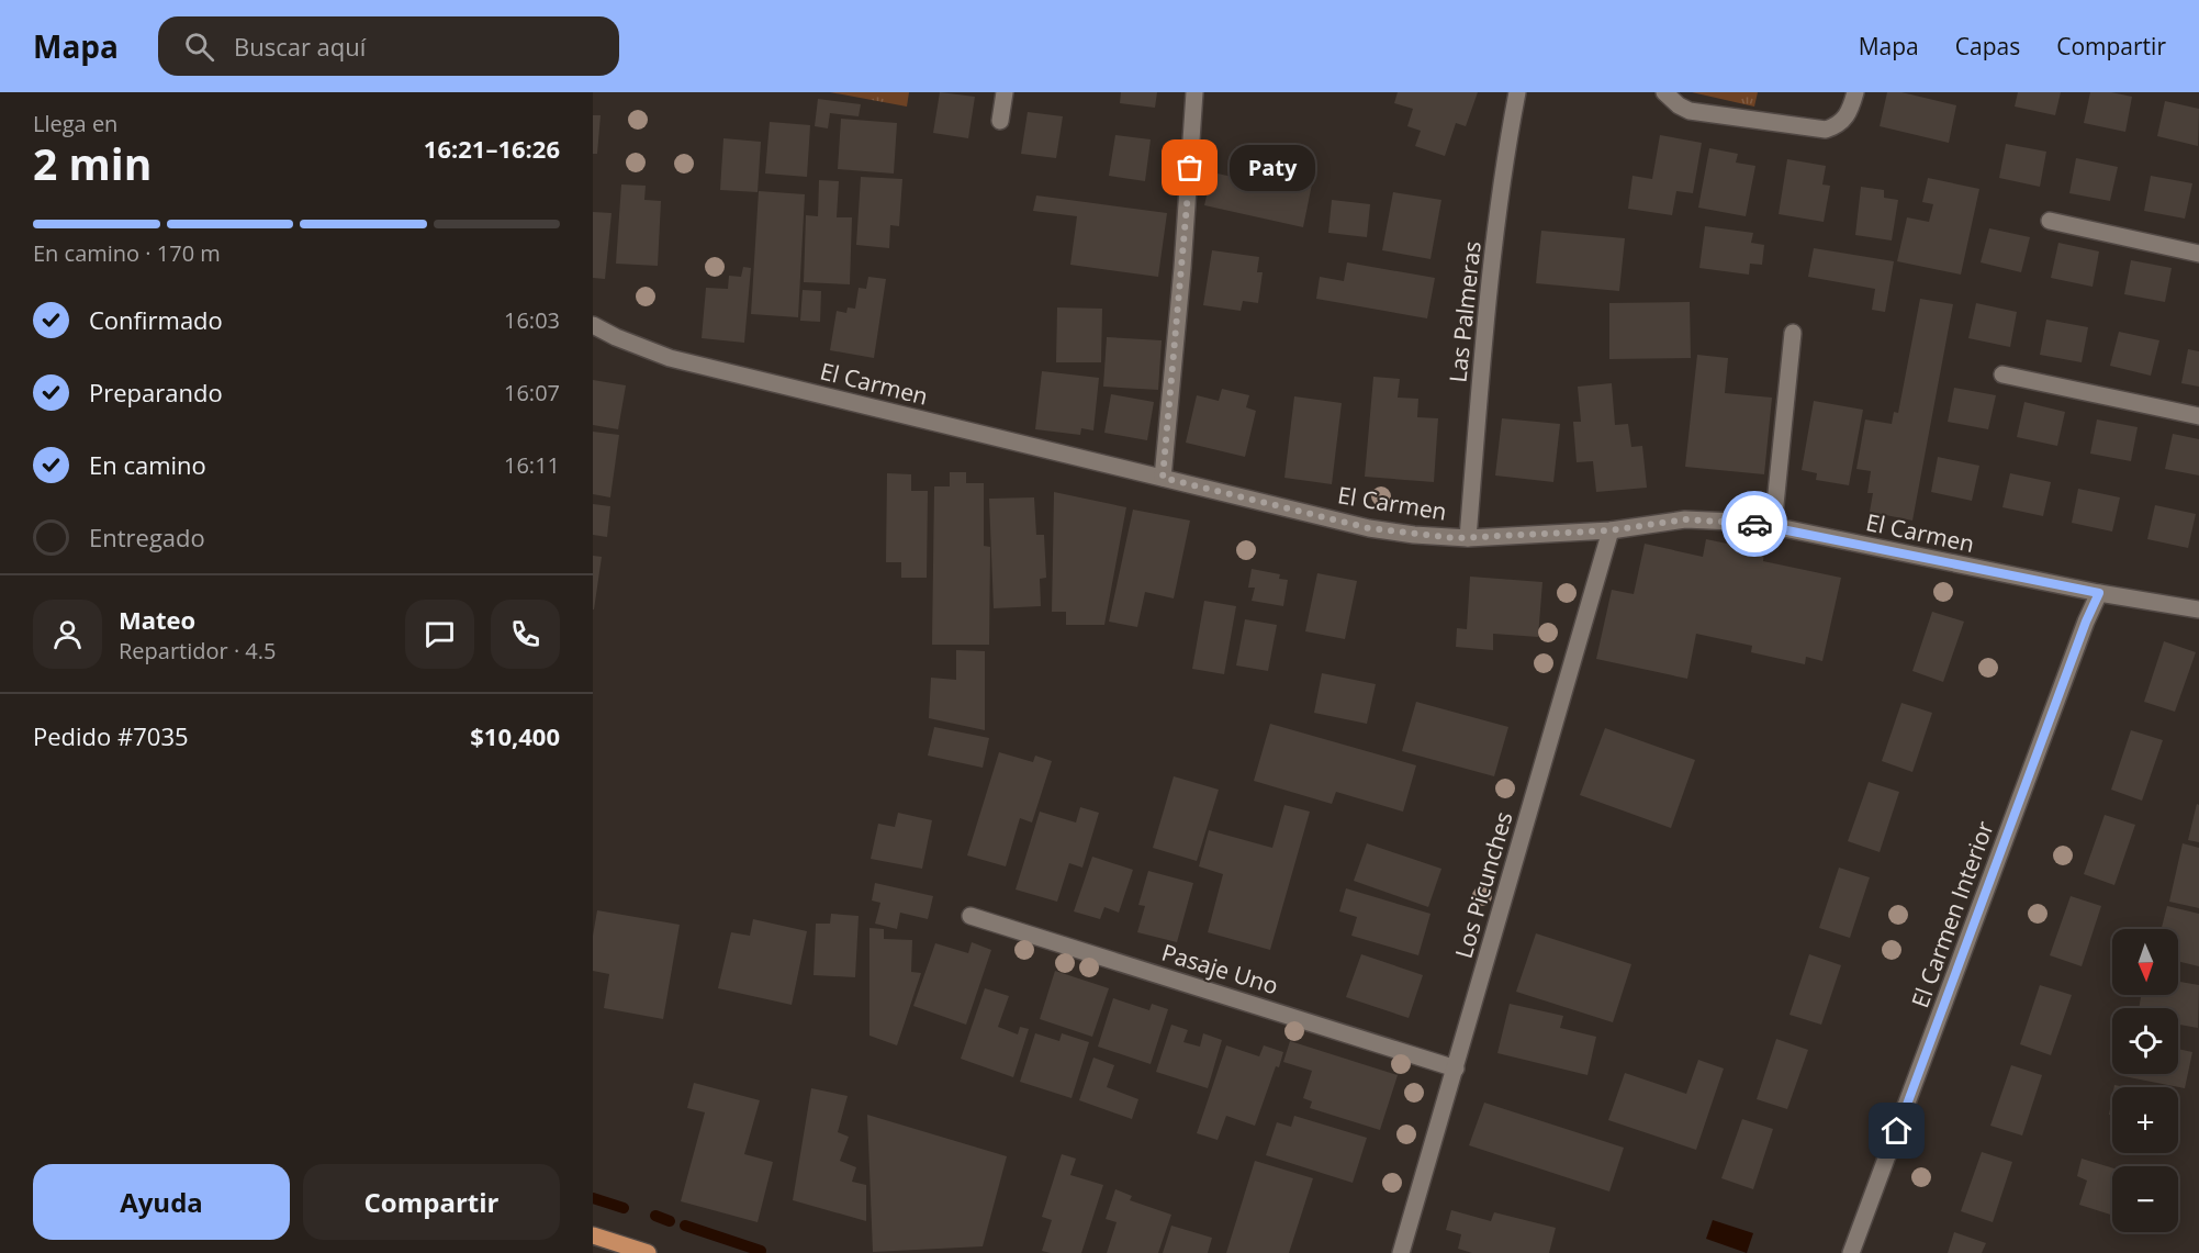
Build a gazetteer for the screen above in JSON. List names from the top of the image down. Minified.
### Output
{"streets":{"street":["Las Palmeras","El Carmen","Los Picunches","El Carmen Interior","Pasaje Uno"]},"crossings":[["Las Palmeras","El Carmen"],["El Carmen","Los Picunches"],["El Carmen","El Carmen Interior"],["Los Picunches","Pasaje Uno"]],"places":["Paty"],"north":"bottom","page":{"header":"Mapa","search":"Buscar aquí","nav":["Mapa","Capas","Compartir"],"heading":["2 min","Llega en","16:21–16:26"],"panel":["Mateo","Repartidor · 4.5","Pedido #7035","$10,400"],"bubble":"Paty","bar":"En camino · 170 m","list":[["Confirmado","16:03"],["Preparando","16:07"],["En camino","16:11"],"Entregado"],"map_buttons":["+","−"],"buttons":["Ayuda","Compartir"]}}
